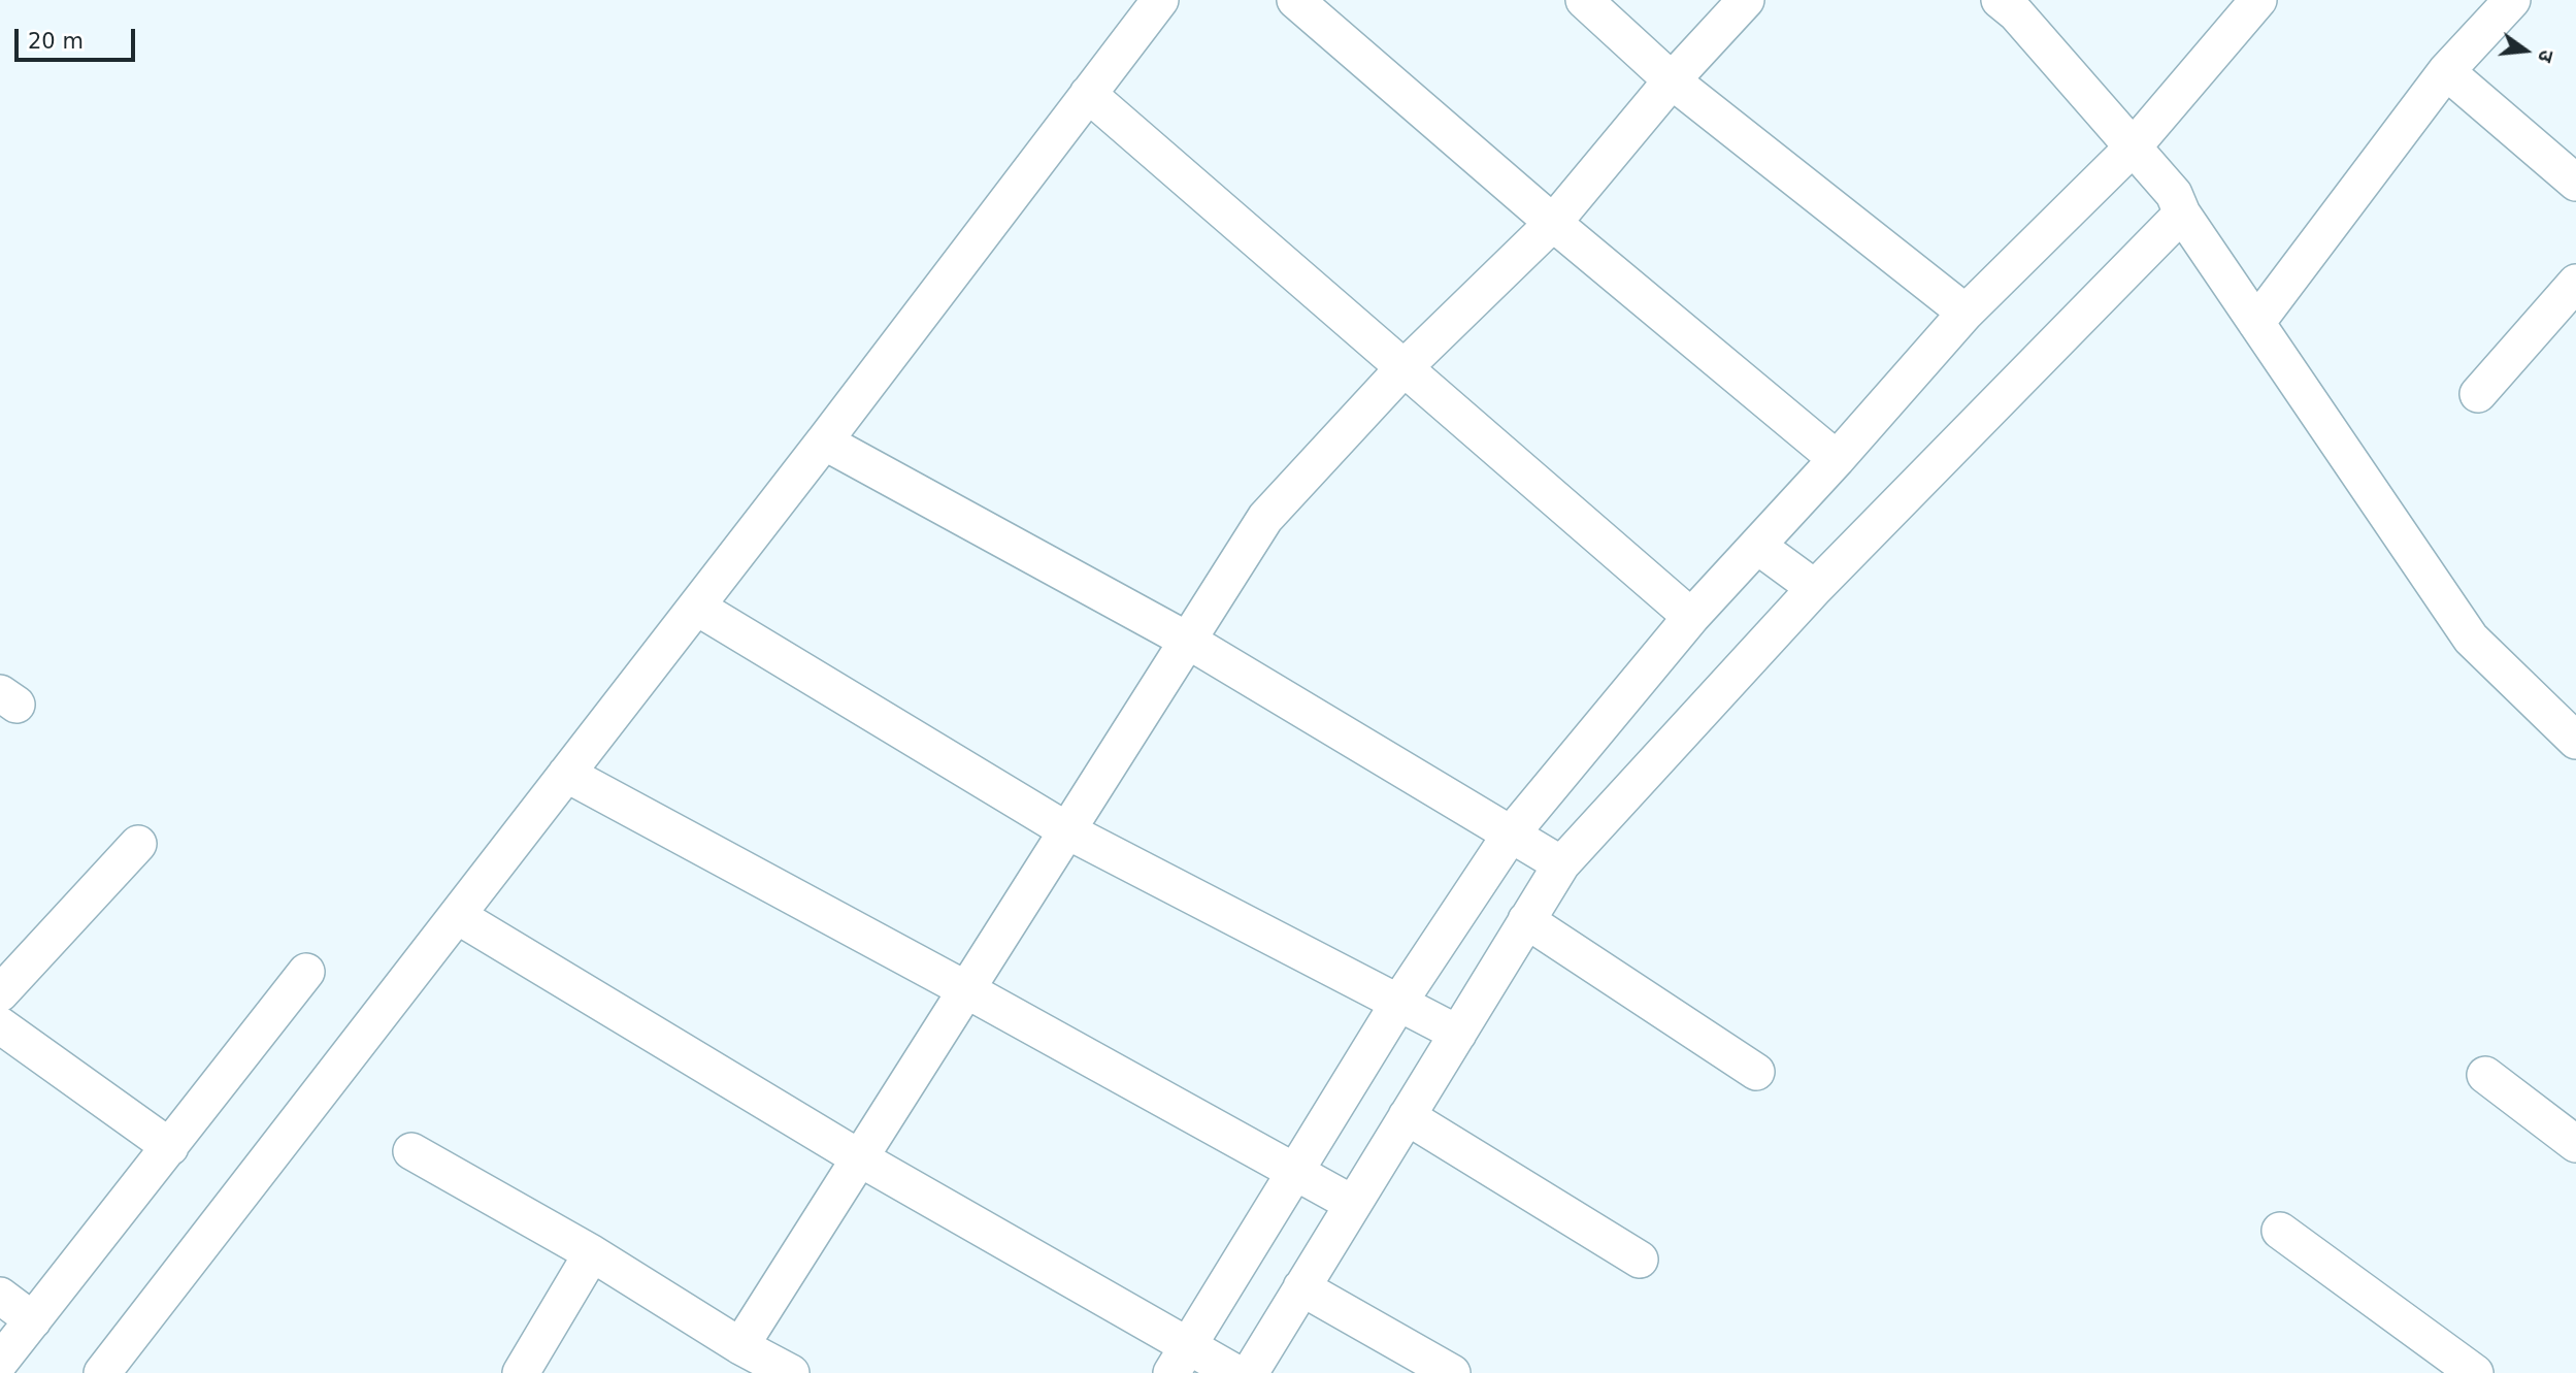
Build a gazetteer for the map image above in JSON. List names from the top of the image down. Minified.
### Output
{"scale_bar":"20 m","north":"right"}
